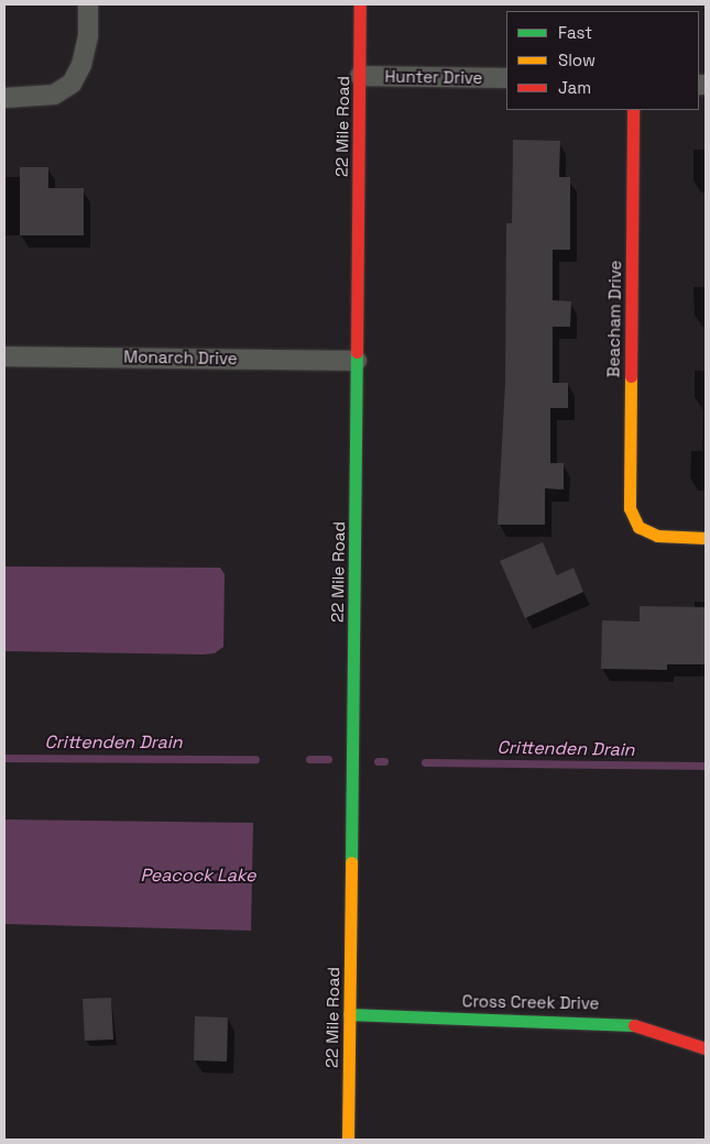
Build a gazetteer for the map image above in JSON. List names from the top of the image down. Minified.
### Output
{"streets":{"street":["Hunter Drive","22 Mile Road","Beacham Drive","Monarch Drive","Cross Creek Drive"]},"crossings":[["Hunter Drive","22 Mile Road"],["22 Mile Road","Monarch Drive"],["22 Mile Road","Cross Creek Drive"]],"water":["Crittenden Drain","Peacock Lake"],"legend":["Fast","Slow","Jam"]}
